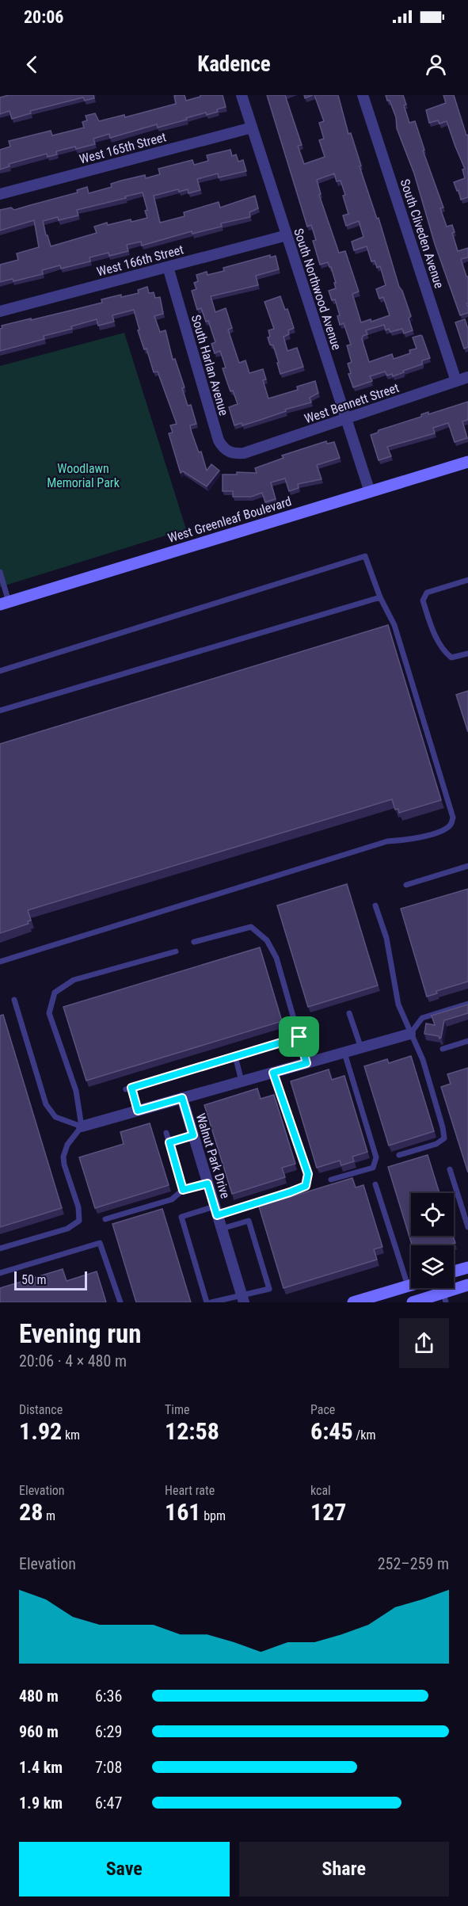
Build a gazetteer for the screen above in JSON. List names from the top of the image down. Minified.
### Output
{"streets":{"street":["West 165th Street","South Cliveden Avenue","West 166th Street","South Northwood Avenue","South Harlan Avenue","West Bennett Street","West Greenleaf Boulevard","Walnut Park Drive"]},"crossings":[["West 165th Street","South Northwood Avenue"],["South Cliveden Avenue","West Bennett Street"],["West 166th Street","South Northwood Avenue"],["West 166th Street","South Harlan Avenue"],["South Northwood Avenue","West Bennett Street"],["South Northwood Avenue","West Greenleaf Boulevard"],["South Harlan Avenue","West Bennett Street"]],"parks":["Woodlawn Memorial Park"],"scale_bar":"50 m","page":{"status":"20:06","header":"Kadence","scale":"50 m","heading":["Evening run","20:06 · 4 × 480 m"],"stats":[["Distance","1.92 km"],["Time","12:58"],["Pace","6:45 /km"],["Elevation","28 m"],["Heart rate","161 bpm"],["kcal","127"]],"chart":["Elevation","252–259 m"],"list":[{"name":"480 m","note":"6:36"},{"name":"960 m","note":"6:29"},{"name":"1.4 km","note":"7:08"},{"name":"1.9 km","note":"6:47"}],"buttons":["Save","Share"]}}
